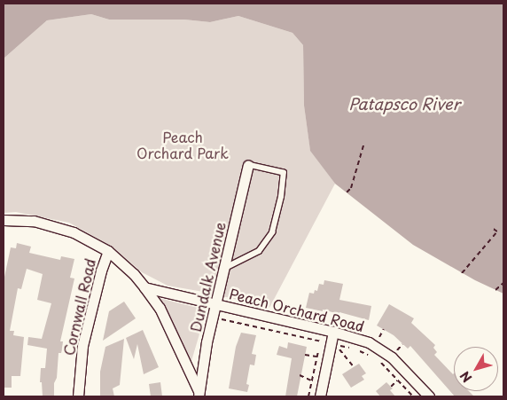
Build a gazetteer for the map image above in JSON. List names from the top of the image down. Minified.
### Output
{"streets":{"street":["Dundalk Avenue","Cornwall Road","Peach Orchard Road"]},"crossings":[["Dundalk Avenue","Peach Orchard Road"]],"water":["Patapsco River"],"parks":["Peach Orchard Park"],"north":"bottom left"}
